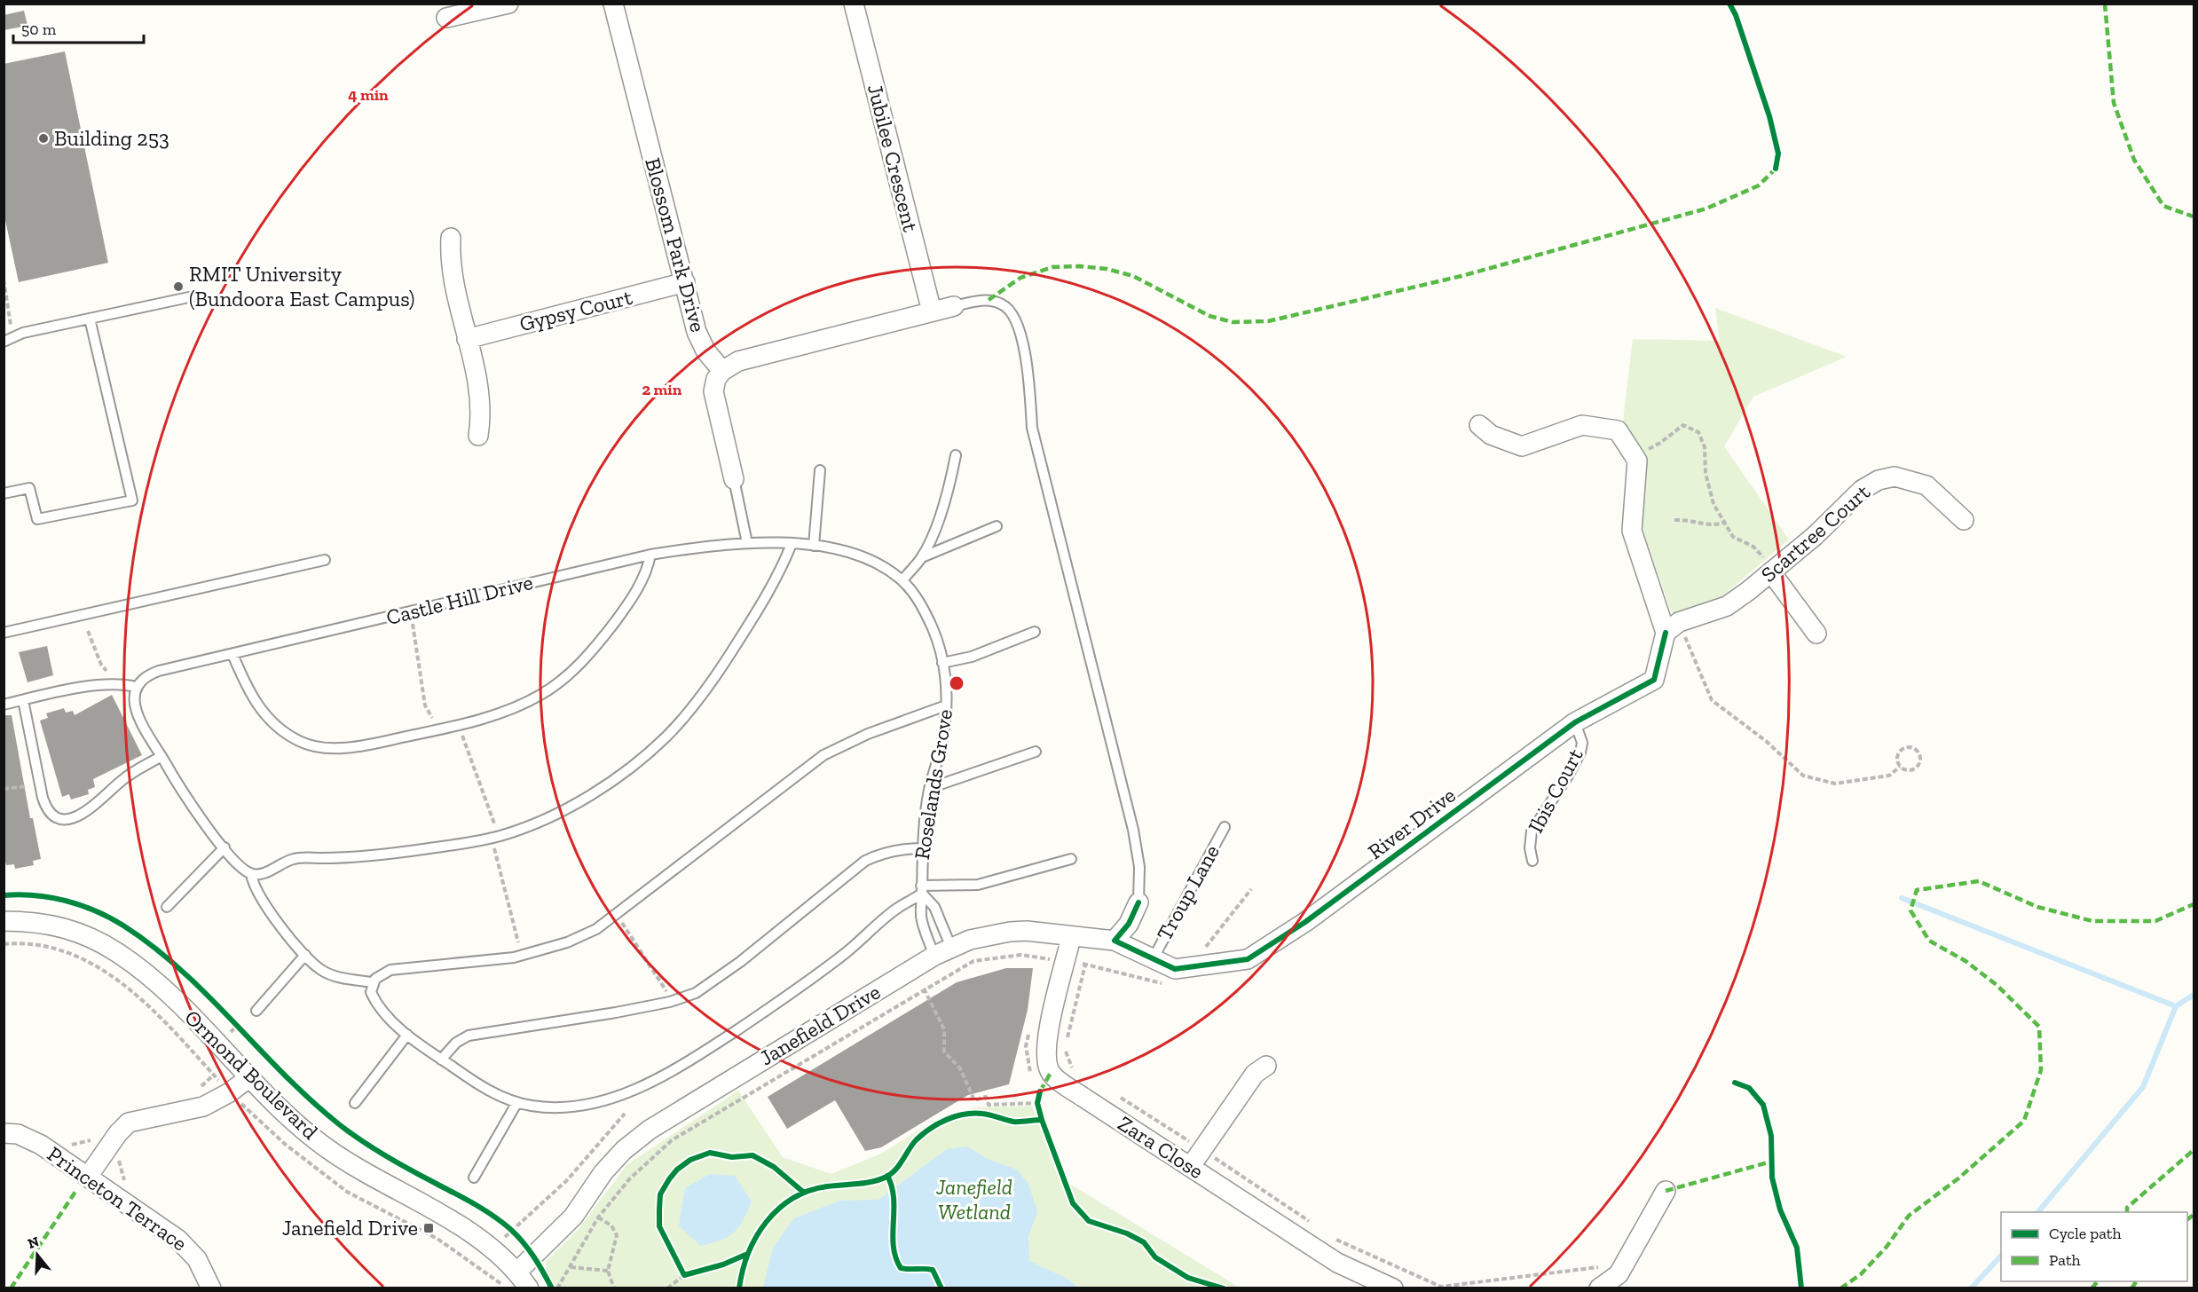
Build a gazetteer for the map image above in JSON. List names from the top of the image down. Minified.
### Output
{"streets":{"street":["Jubilee Crescent","Blossom Park Drive","Gypsy Court","Scartree Court","River Drive","Janefield Drive","Ormond Boulevard","Zara Close","Princeton Terrace"],"lane":["Castle Hill Drive","Roselands Grove","Ibis Court","Troup Lane"]},"crossings":[["Blossom Park Drive","Gypsy Court"],["Scartree Court","River Drive"],["Castle Hill Drive","Roselands Grove"],["Roselands Grove","Janefield Drive"],["Ibis Court","River Drive"],["River Drive","Troup Lane"],["River Drive","Janefield Drive"],["Janefield Drive","Ormond Boulevard"],["Janefield Drive","Zara Close"]],"parks":["Janefield Wetland"],"places":{"other":["Building 253","RMIT University (Bundoora East Campus)"],"transit":["Janefield Drive"]},"legend":["Cycle path","Path"],"scale_bar":"50 m","north":"top","rings":["4 min","2 min"]}
